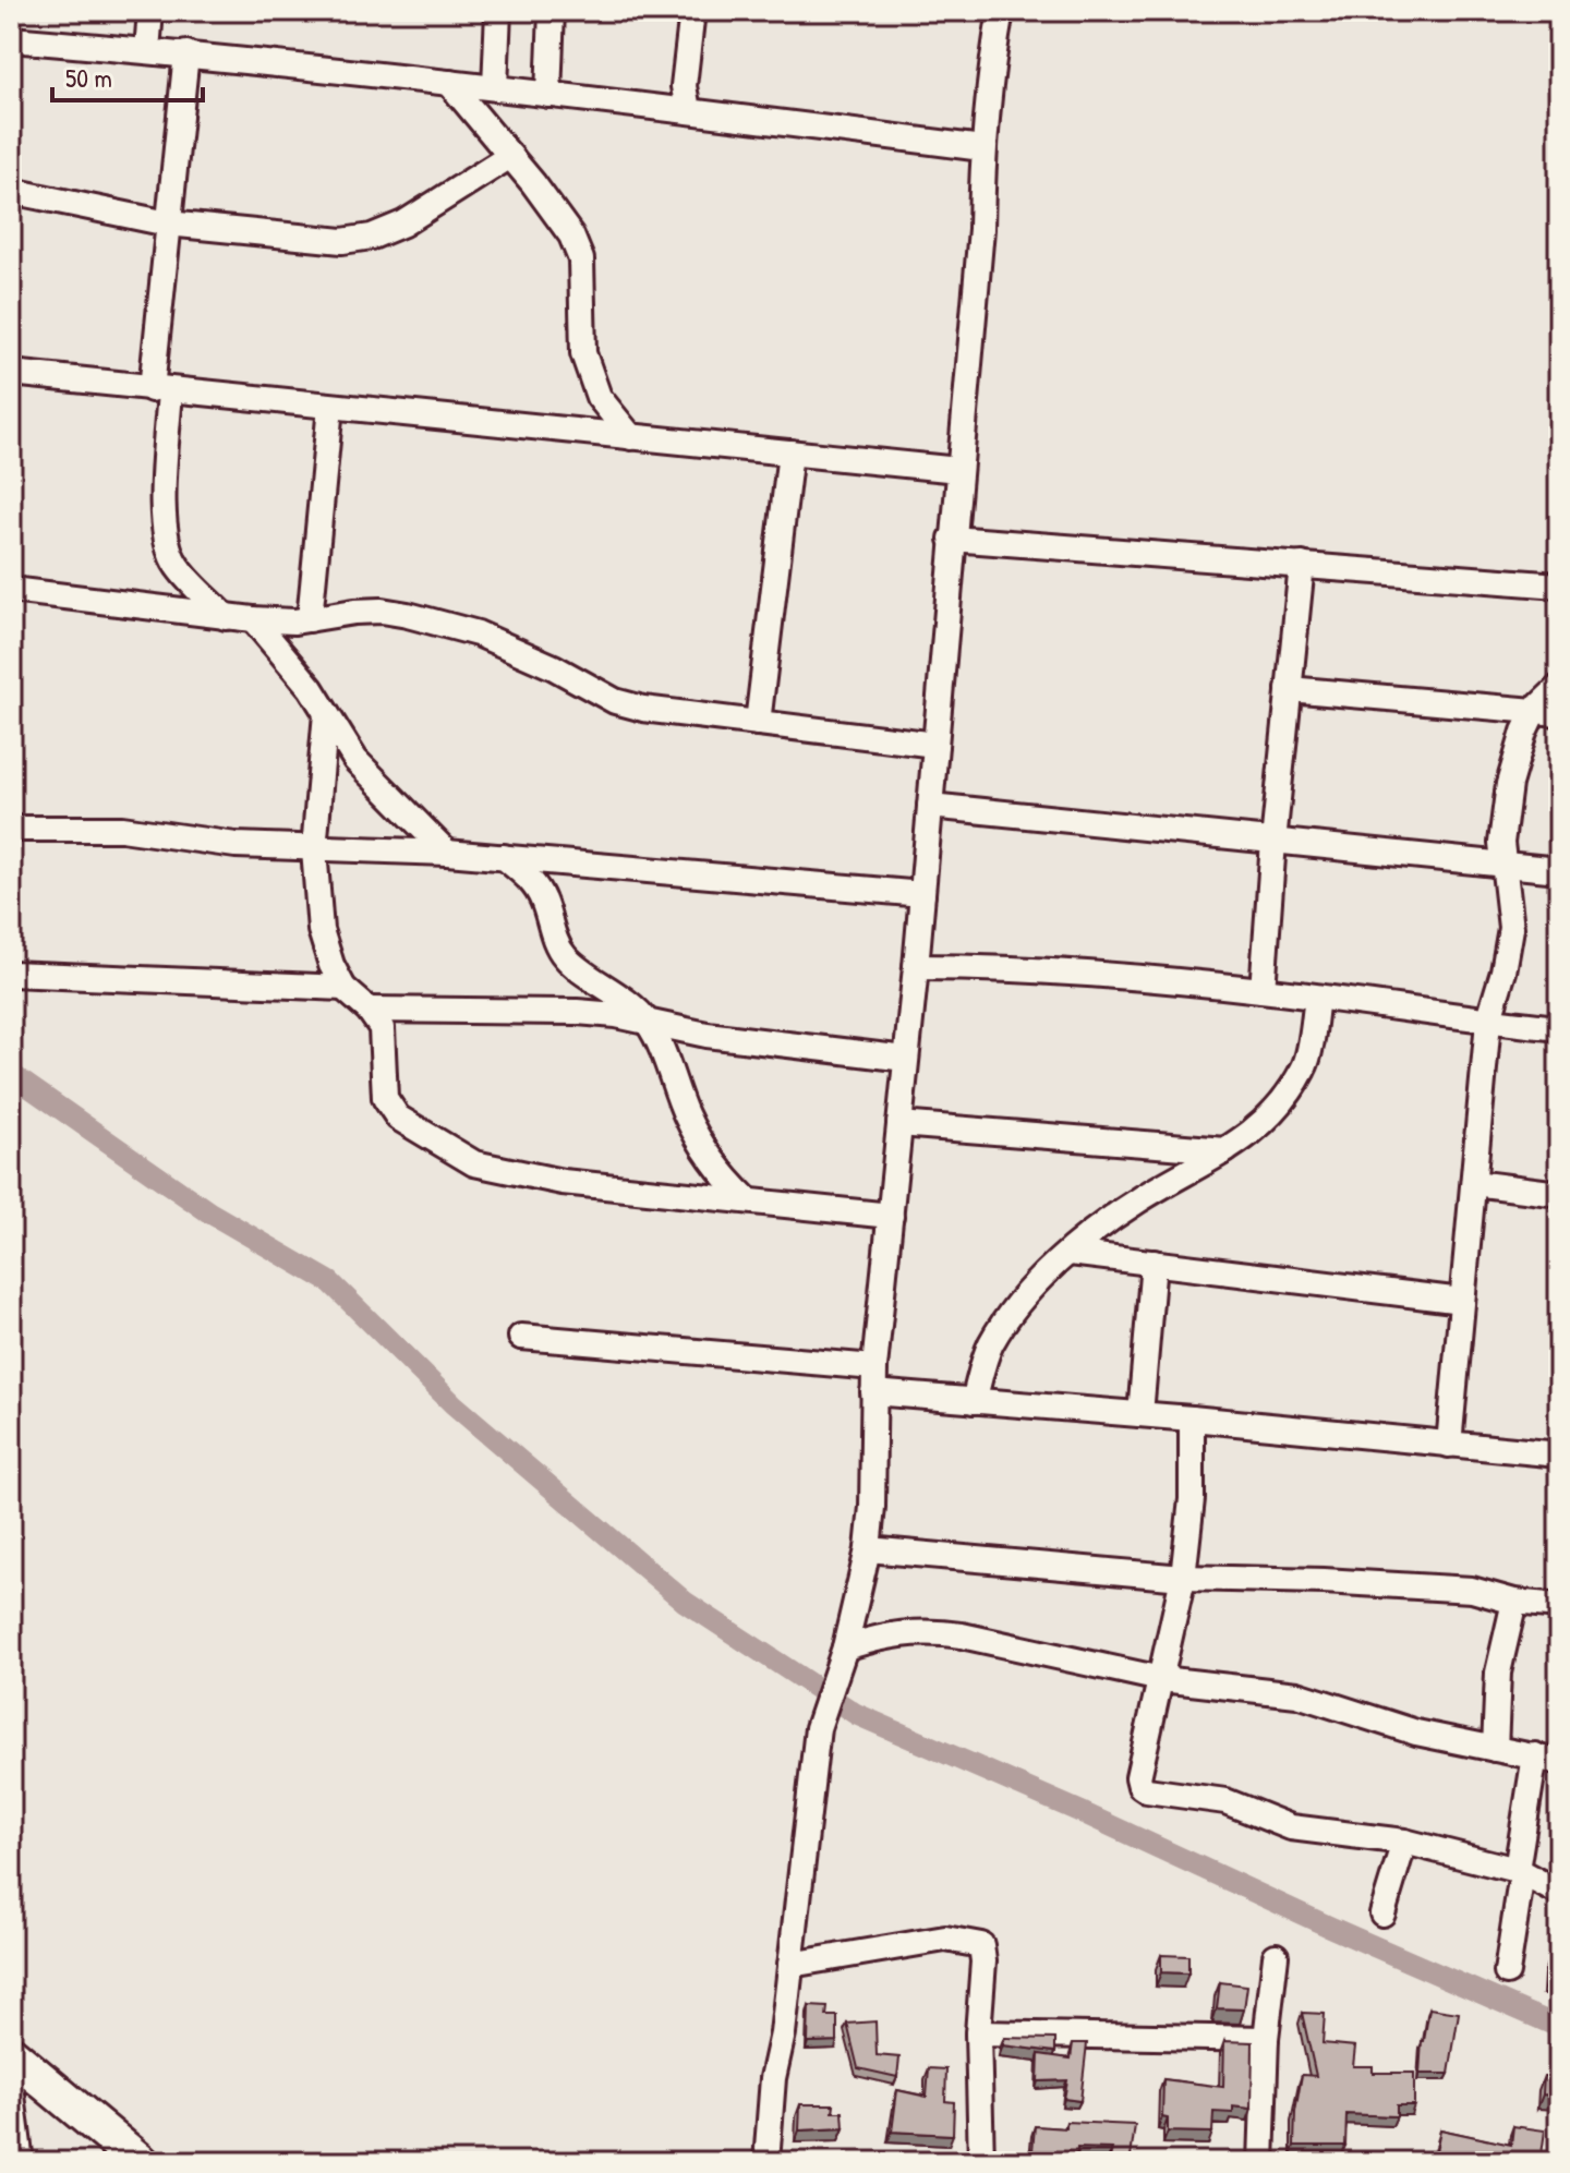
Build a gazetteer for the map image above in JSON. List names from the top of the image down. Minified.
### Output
{"scale_bar":"50 m"}
